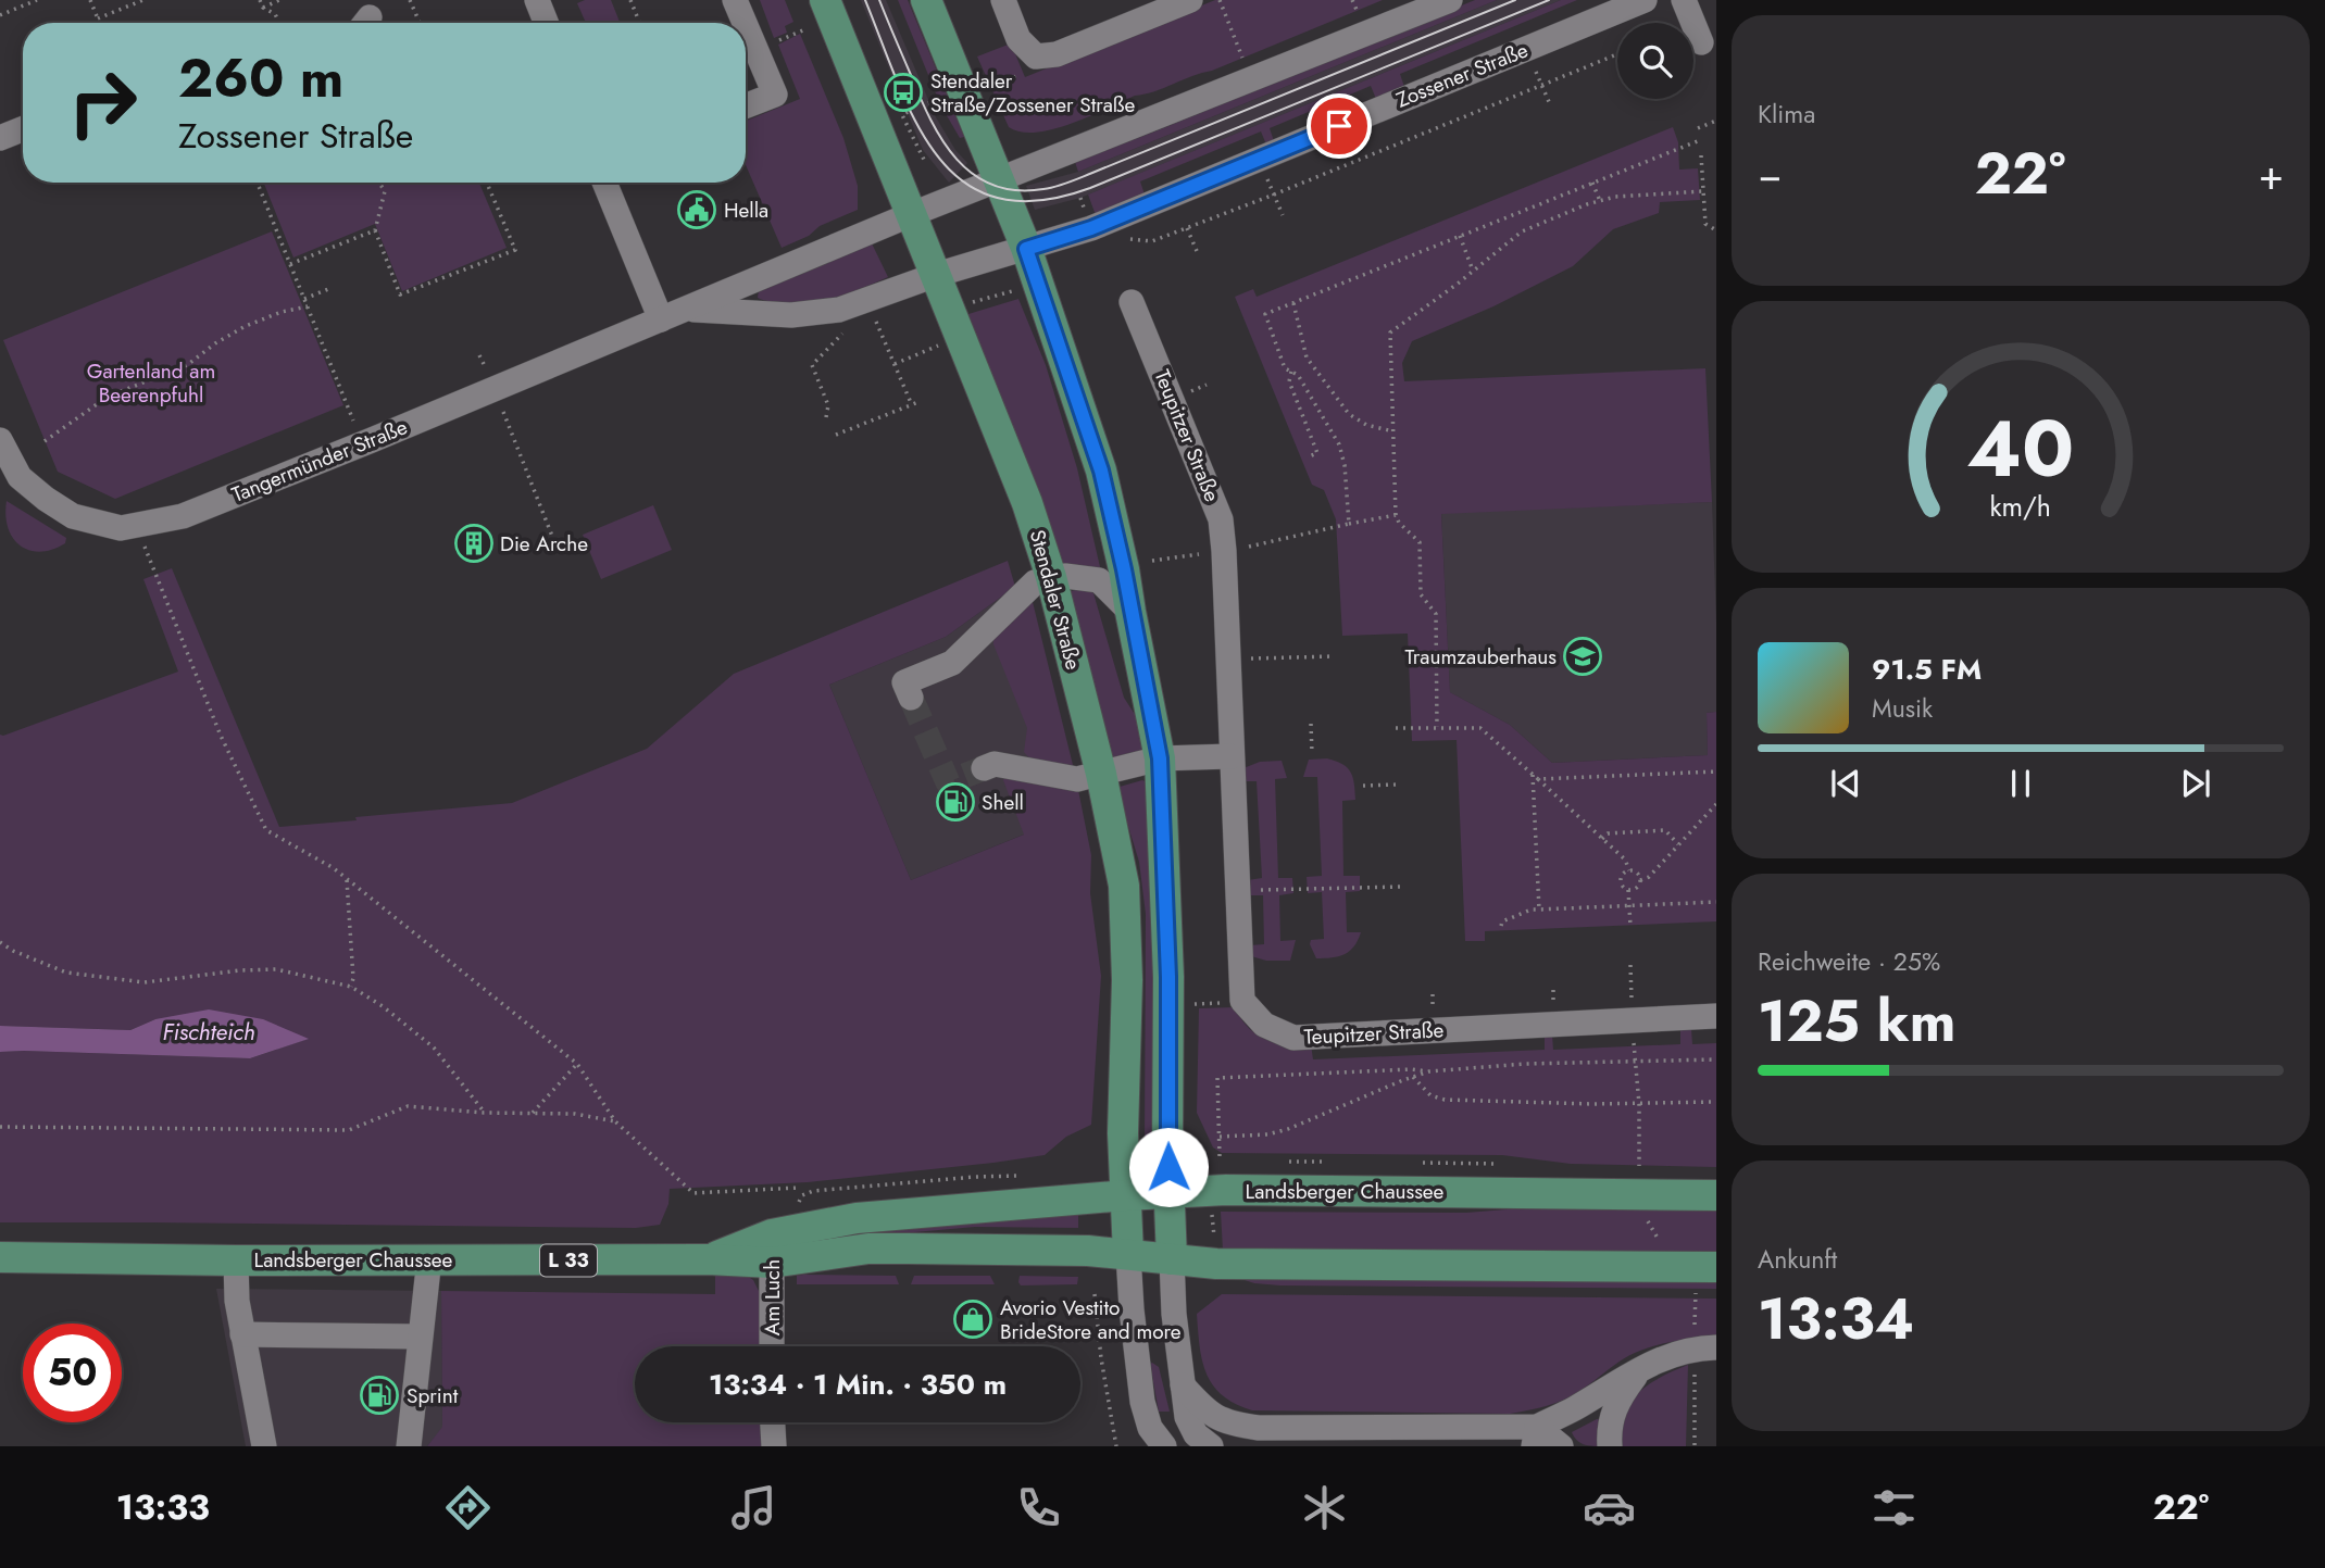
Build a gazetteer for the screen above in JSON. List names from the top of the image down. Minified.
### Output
{"streets":{"main road":["Stendaler Straße","Landsberger Chaussee","L 33"],"street":["Zossener Straße","Teupitzer Straße","Tangermünder Straße","Am Luch"]},"crossings":[["Zossener Straße","Tangermünder Straße"],["Zossener Straße","Stendaler Straße"],["Tangermünder Straße","Stendaler Straße"],["Stendaler Straße","Landsberger Chaussee"],["Landsberger Chaussee","Am Luch"]],"water":["Fischteich"],"parks":["Gartenland am Beerenpfuhl"],"places":{"bus stop":["Stendaler Straße/Zossener Straße"],"public building":["Hella"],"building":["Die Arche"],"school or university":["Traumzauberhaus"],"fuel station":["Shell","Sprint"],"shop":["Avorio Vestito BrideStore and more"]},"page":{"tile":["Klima",["Reichweite · 25%","125 km"],["Ankunft","13:34"]],"turn":["260 m","Zossener Straße"],"heat":["−","22°","+"],"song":["91.5 FM","Musik"],"limit":"50","trip":"13:34 · 1 Min. · 350 m","tabs":["13:33","22°"],"gauge":["40","km/h"]}}
